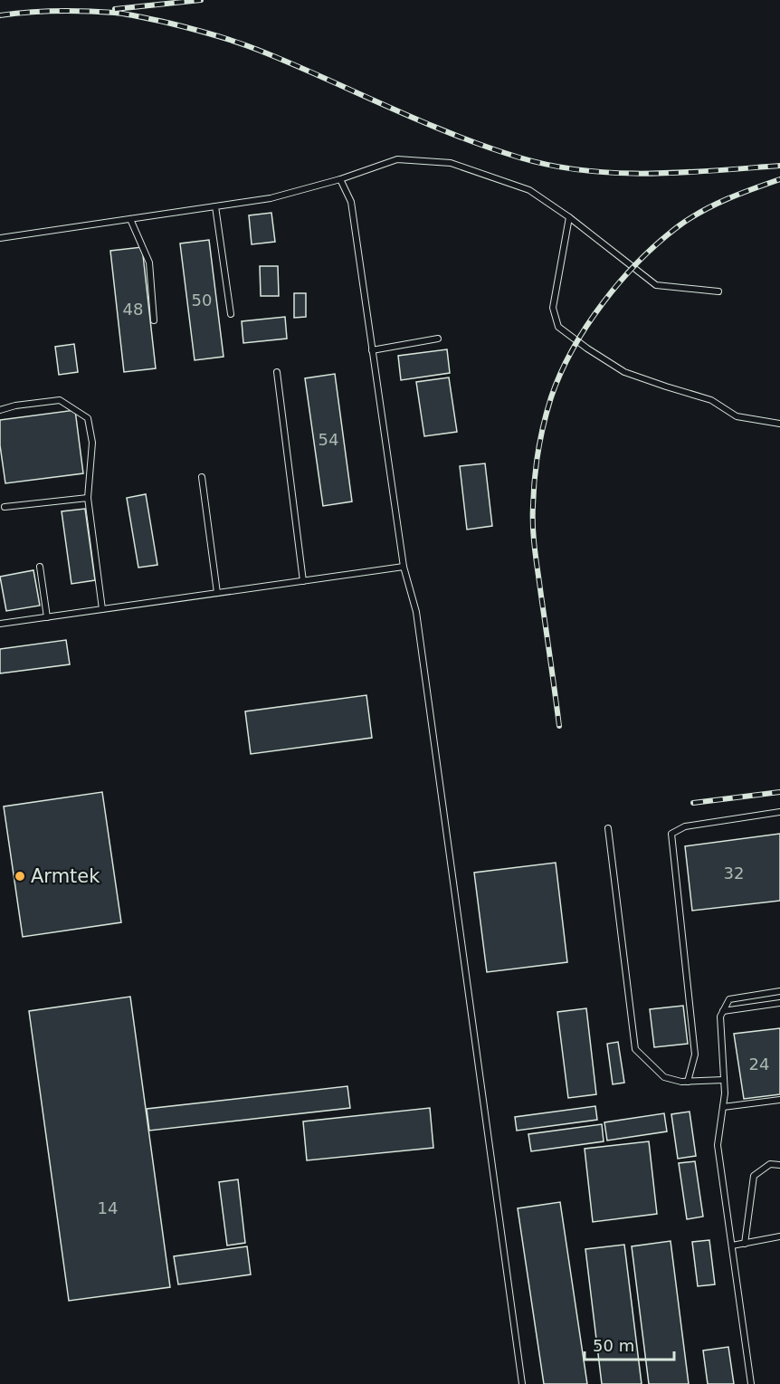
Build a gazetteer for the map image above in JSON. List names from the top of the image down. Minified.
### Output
{"places":["Armtek"],"house_numbers":["50","48","54","32","24","14"],"scale_bar":"50 m"}
